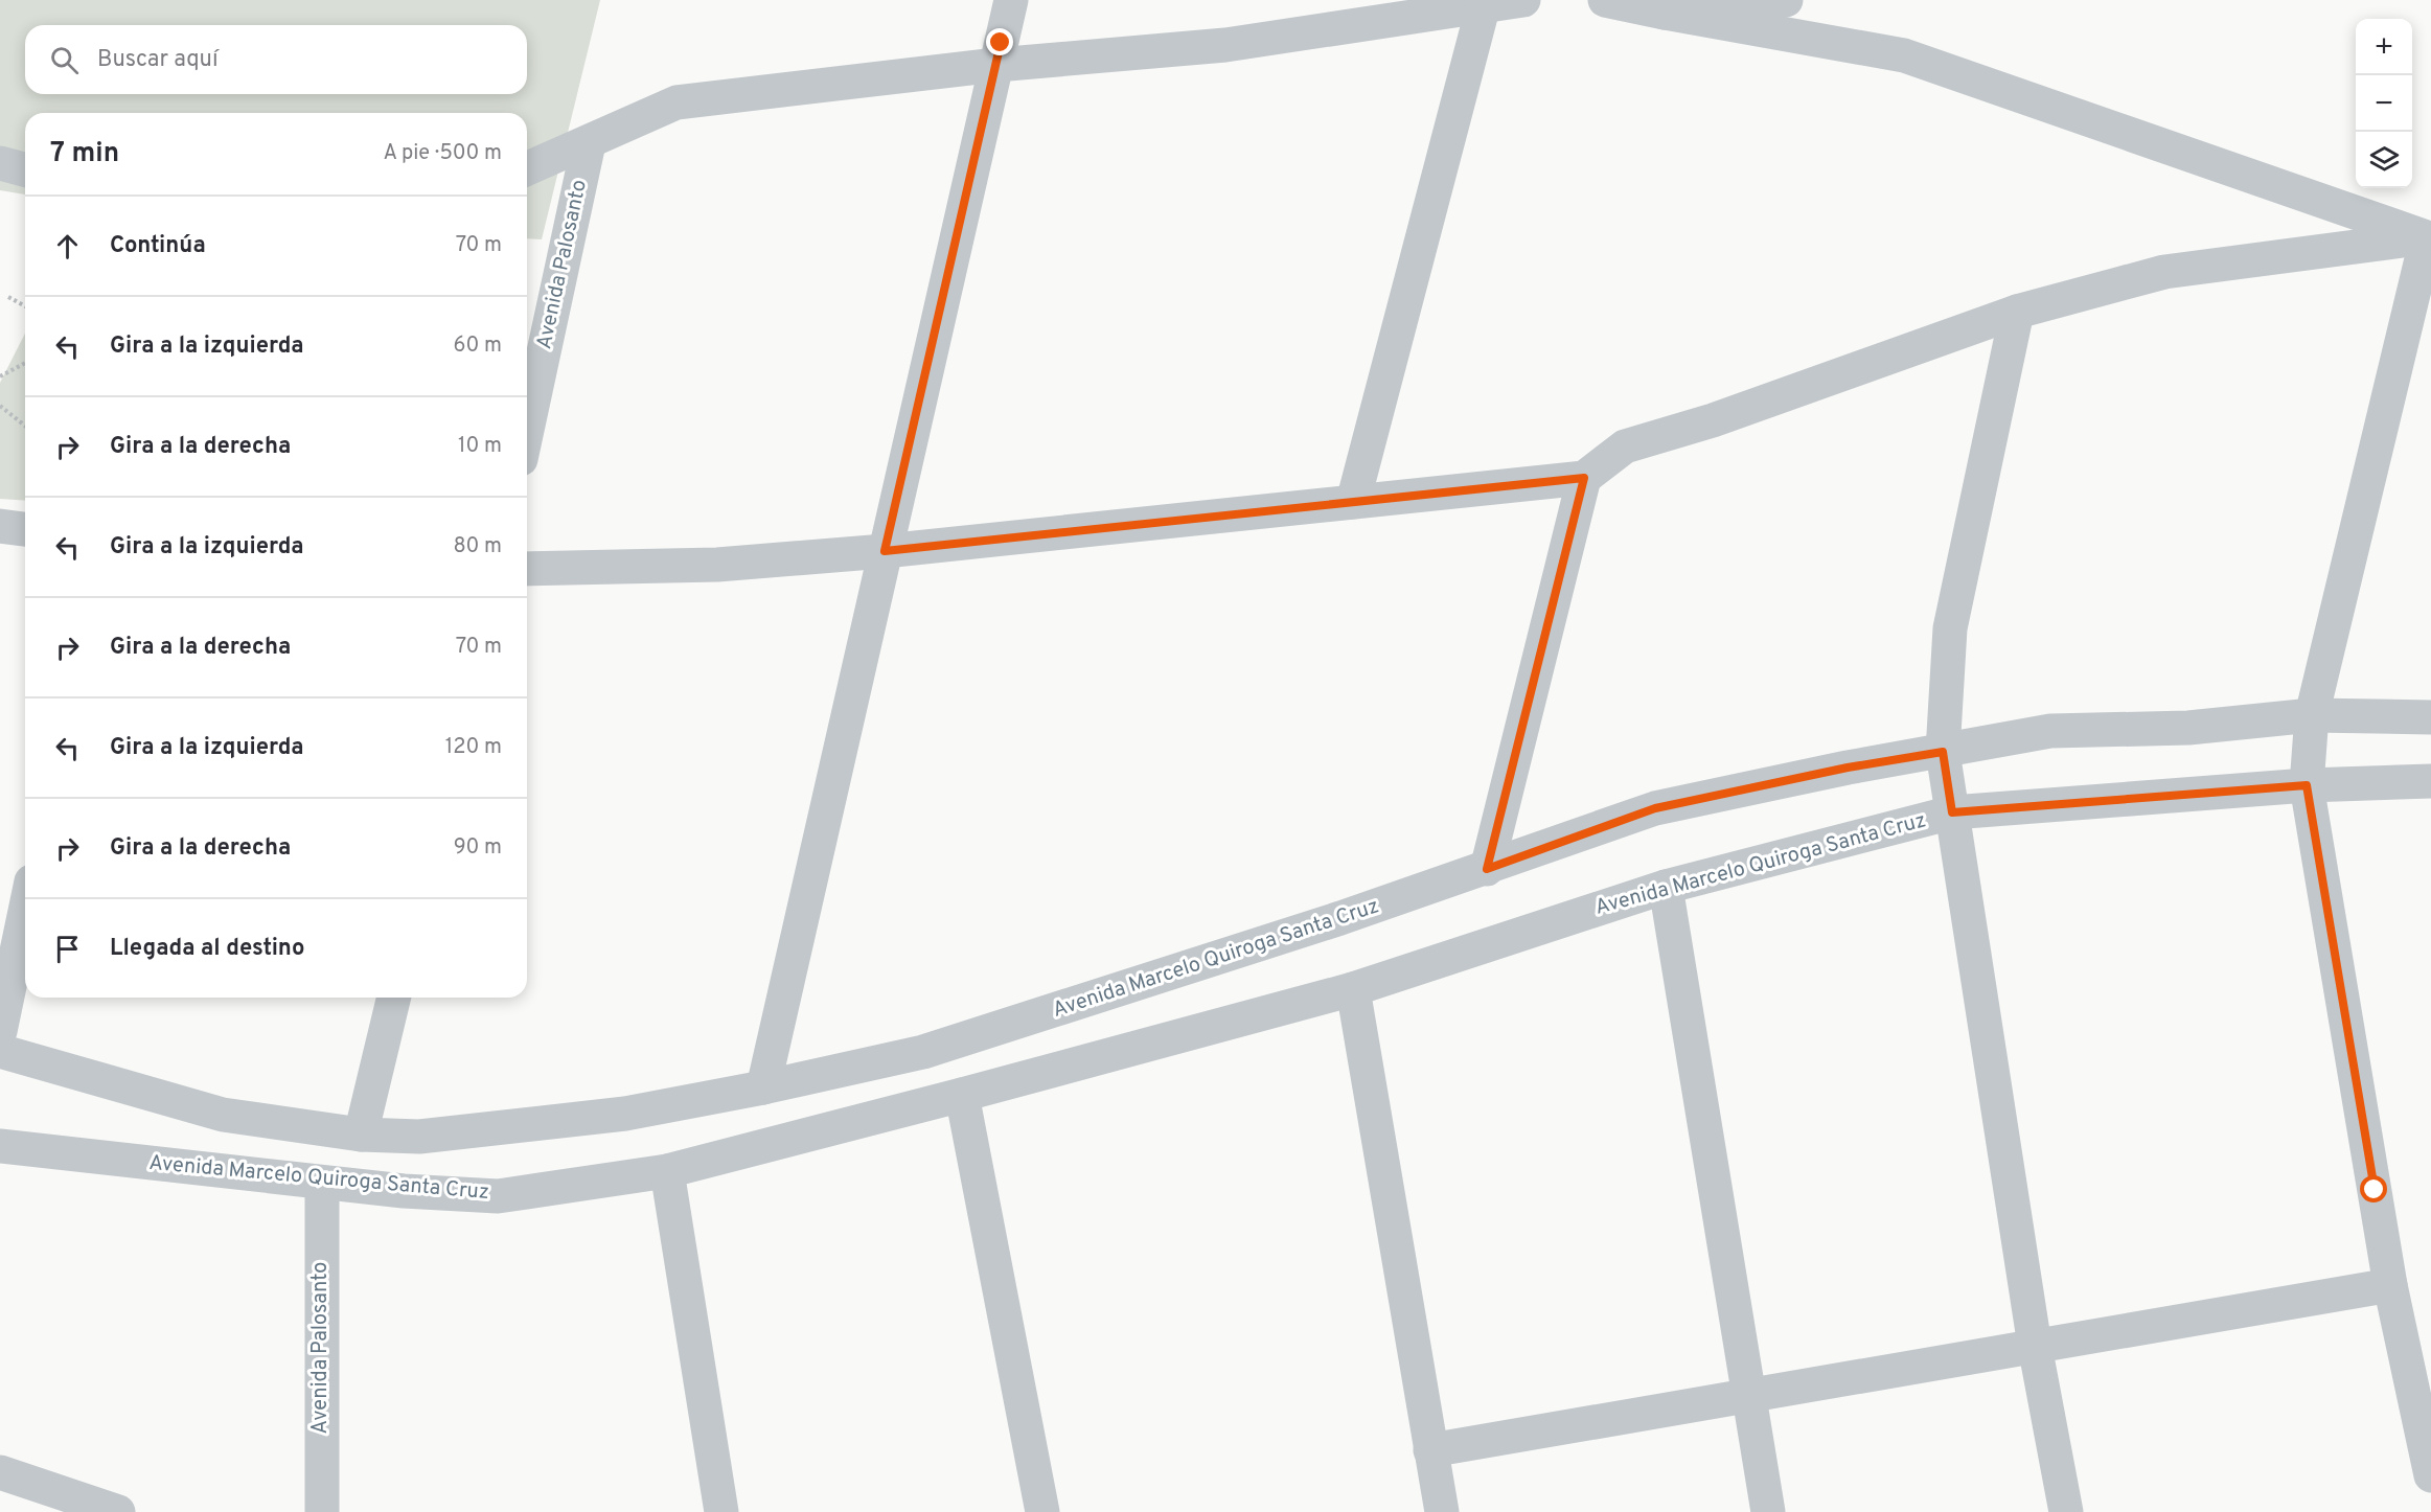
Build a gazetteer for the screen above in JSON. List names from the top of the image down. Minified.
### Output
{"streets":{"street":["Avenida Palosanto","Avenida Marcelo Quiroga Santa Cruz"]},"crossings":[["Avenida Palosanto","Avenida Marcelo Quiroga Santa Cruz"]],"page":{"map_buttons":["+","−"],"search":"Buscar aquí","heading":["7 min","A pie · 500 m"],"list":[["Continúa","70 m"],["Gira a la izquierda","60 m"],["Gira a la derecha","10 m"],["Gira a la izquierda","80 m"],["Gira a la derecha","70 m"],["Gira a la izquierda","120 m"],["Gira a la derecha","90 m"],"Llegada al destino"]}}
